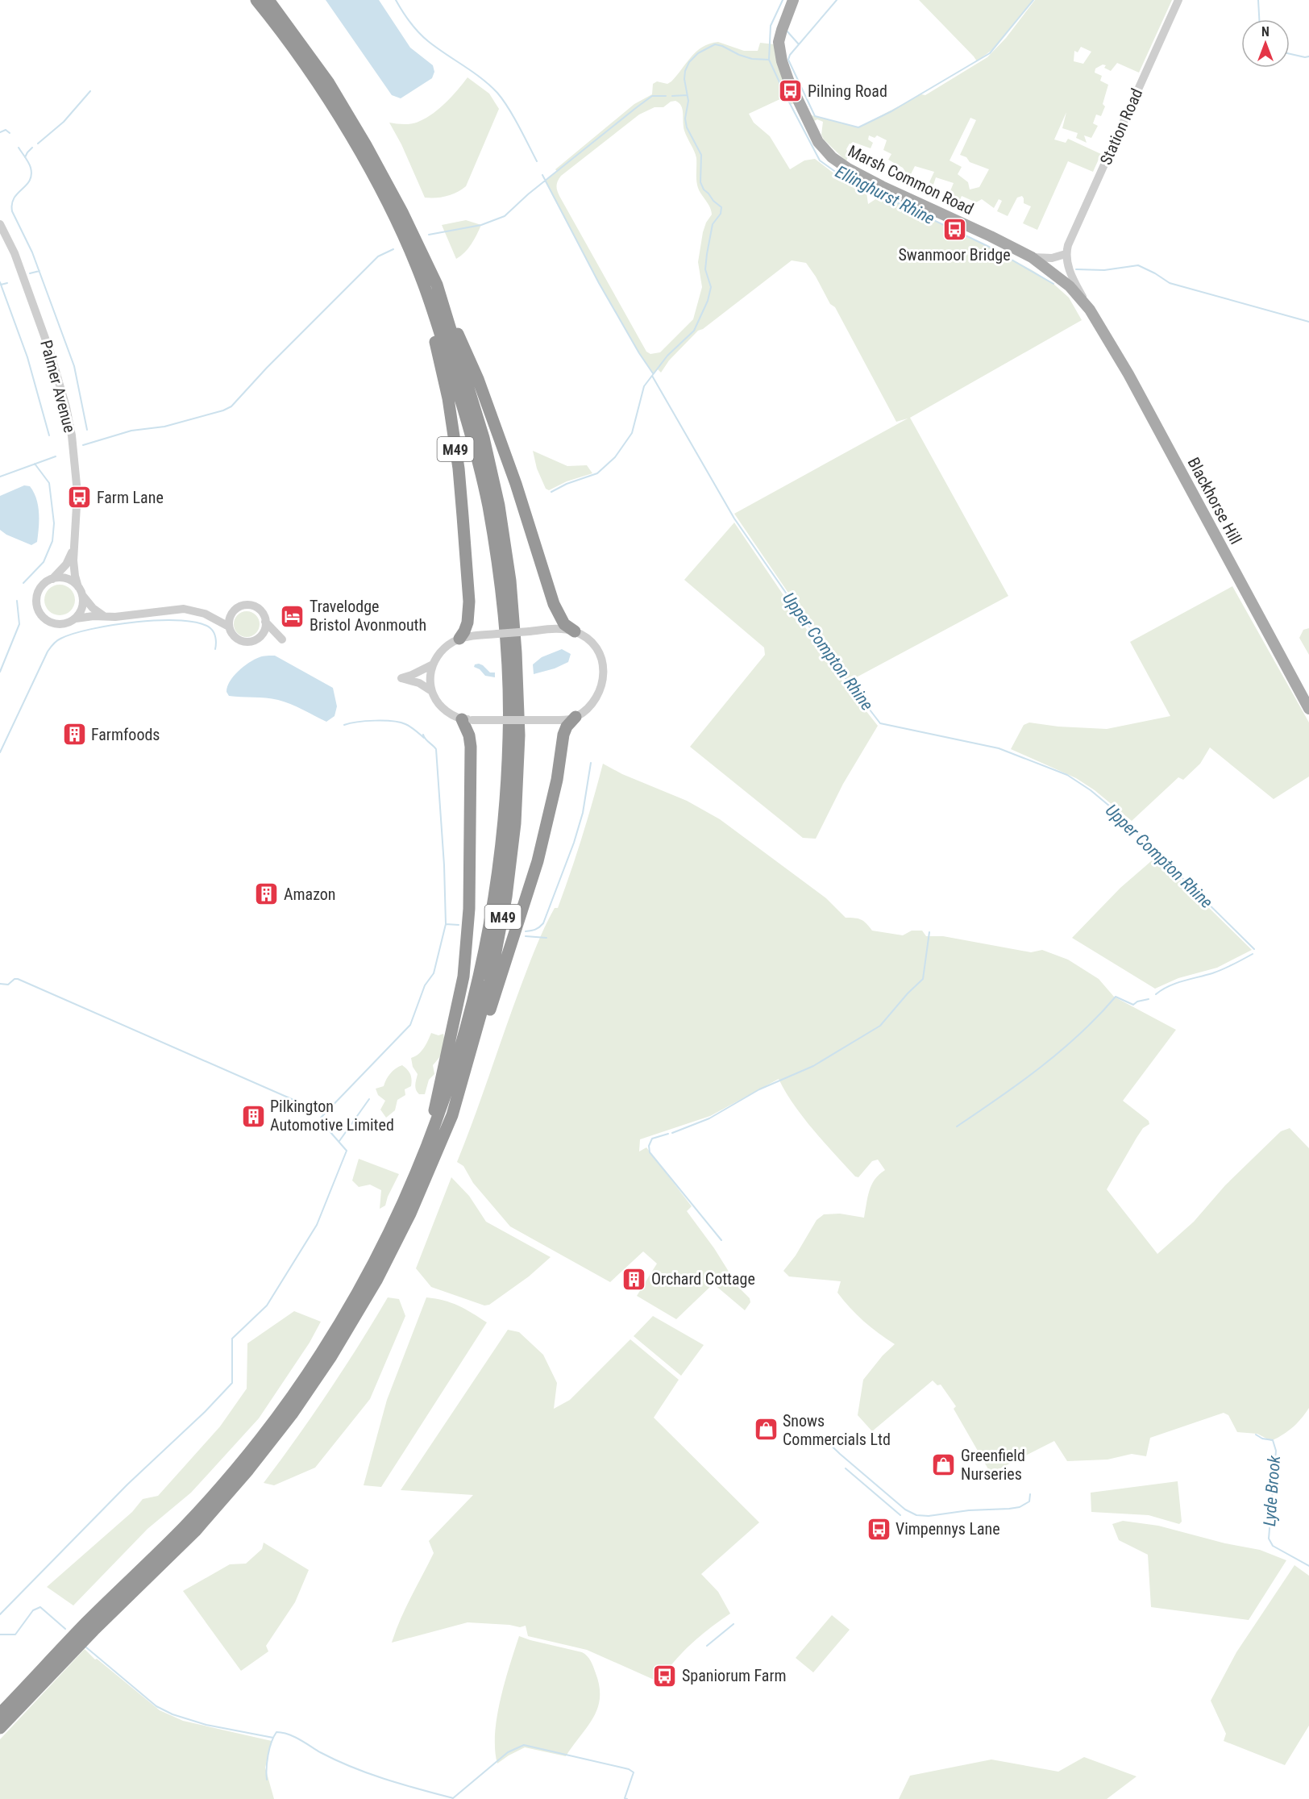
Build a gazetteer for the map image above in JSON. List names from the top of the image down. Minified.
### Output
{"streets":{"highway":["M49"],"main road":["Marsh Common Road","Blackhorse Hill"],"street":["Station Road","Palmer Avenue"]},"crossings":[["Marsh Common Road","Blackhorse Hill"]],"water":["Ellinghurst Rhine","Upper Compton Rhine","Lyde Brook"],"places":{"bus stop":["Pilning Road","Swanmoor Bridge","Farm Lane","Vimpennys Lane","Spaniorum Farm"],"hotel":["Travelodge Bristol Avonmouth"],"building":["Farmfoods","Amazon","Pilkington Automotive Limited","Orchard Cottage"],"shop":["Snows Commercials Ltd","Greenfield Nurseries"]},"north":"top"}
